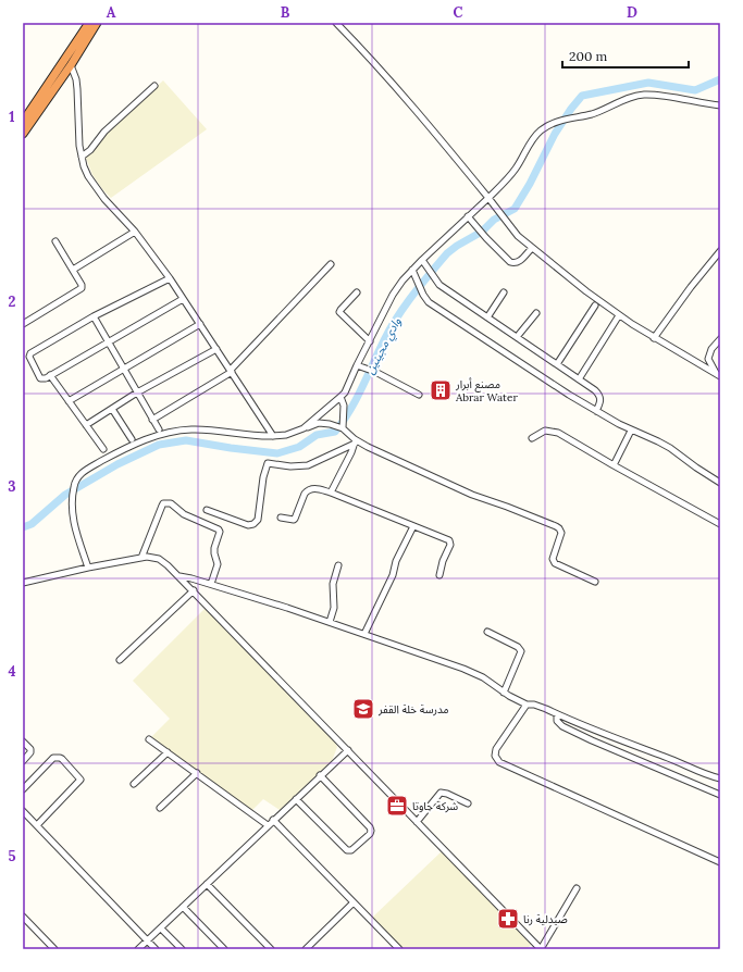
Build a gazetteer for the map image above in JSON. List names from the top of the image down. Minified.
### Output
{"water":["وادي مجينين"],"places":{"building":["مصنع أبرار Abrar Water"],"school or university":["مدرسة خلة القفر"],"office":["شركة جاوتا"],"pharmacy":["صيدلية رنا"]},"scale_bar":"200 m","grid":{"columns":["A","B","C","D"],"rows":["1","2","3","4","5"]}}
